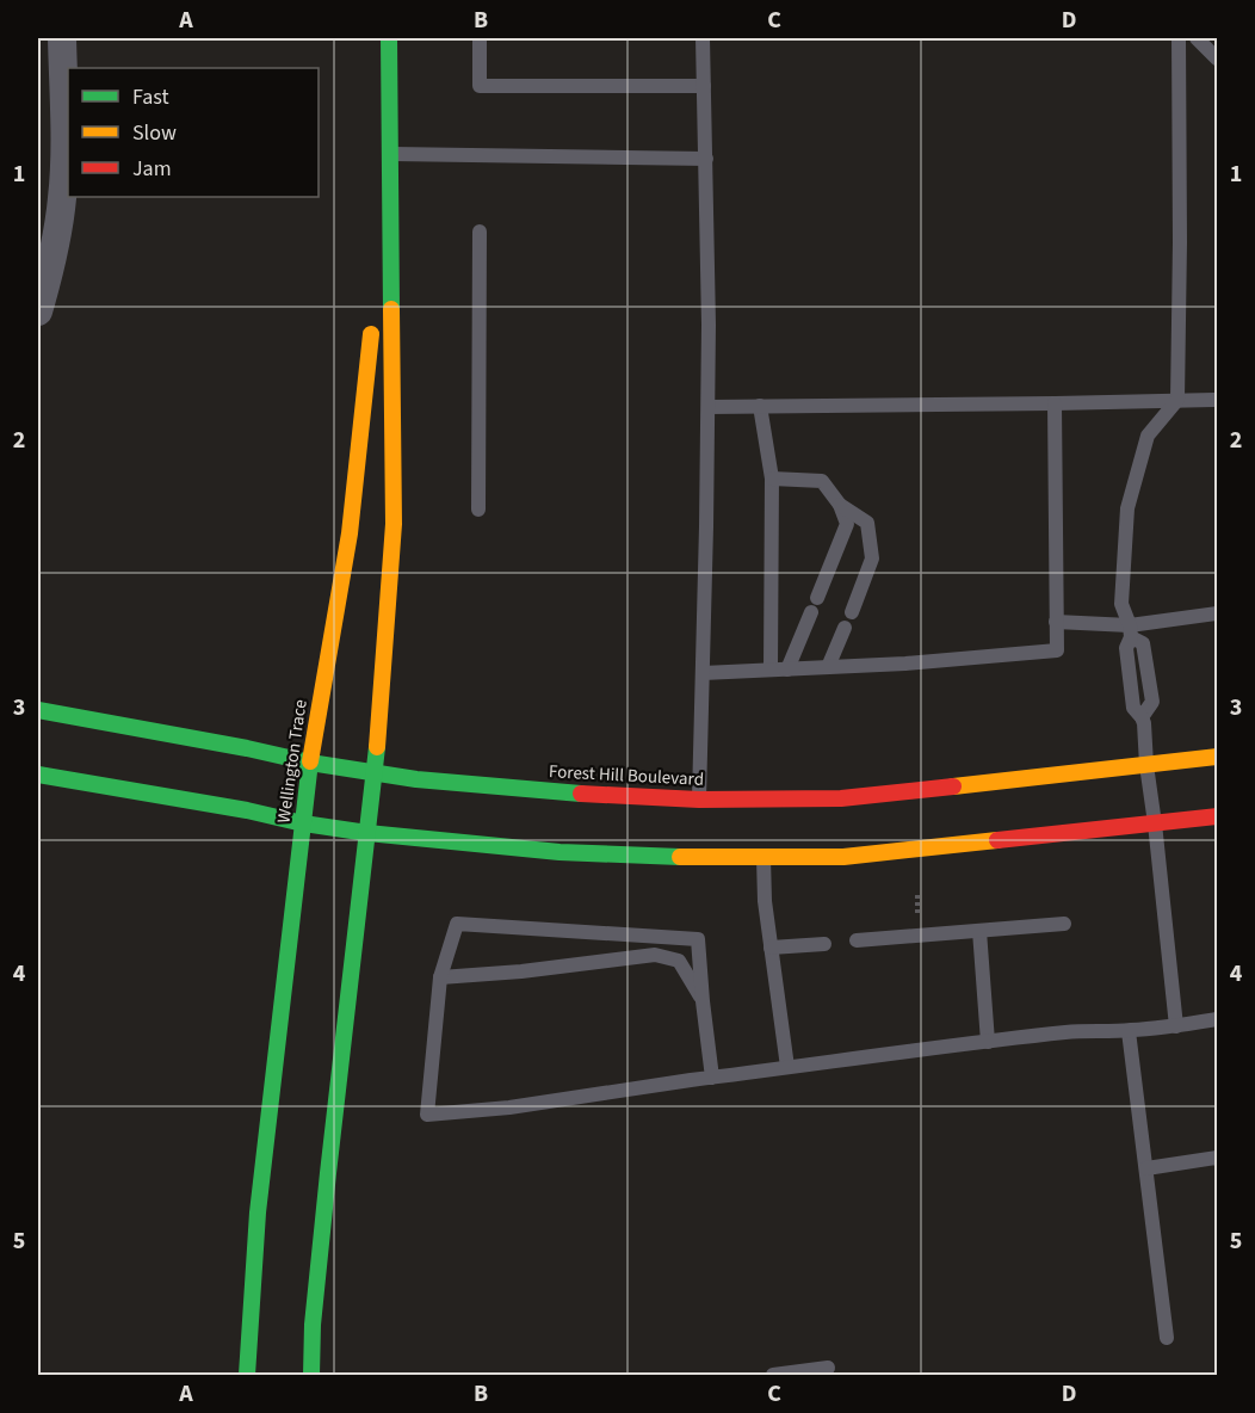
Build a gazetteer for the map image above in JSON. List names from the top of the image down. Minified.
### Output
{"streets":{"street":["Wellington Trace","Forest Hill Boulevard"]},"crossings":[["Wellington Trace","Forest Hill Boulevard"]],"legend":["Fast","Slow","Jam"],"grid":{"columns":["A","B","C","D"],"rows":["1","2","3","4","5"]}}
